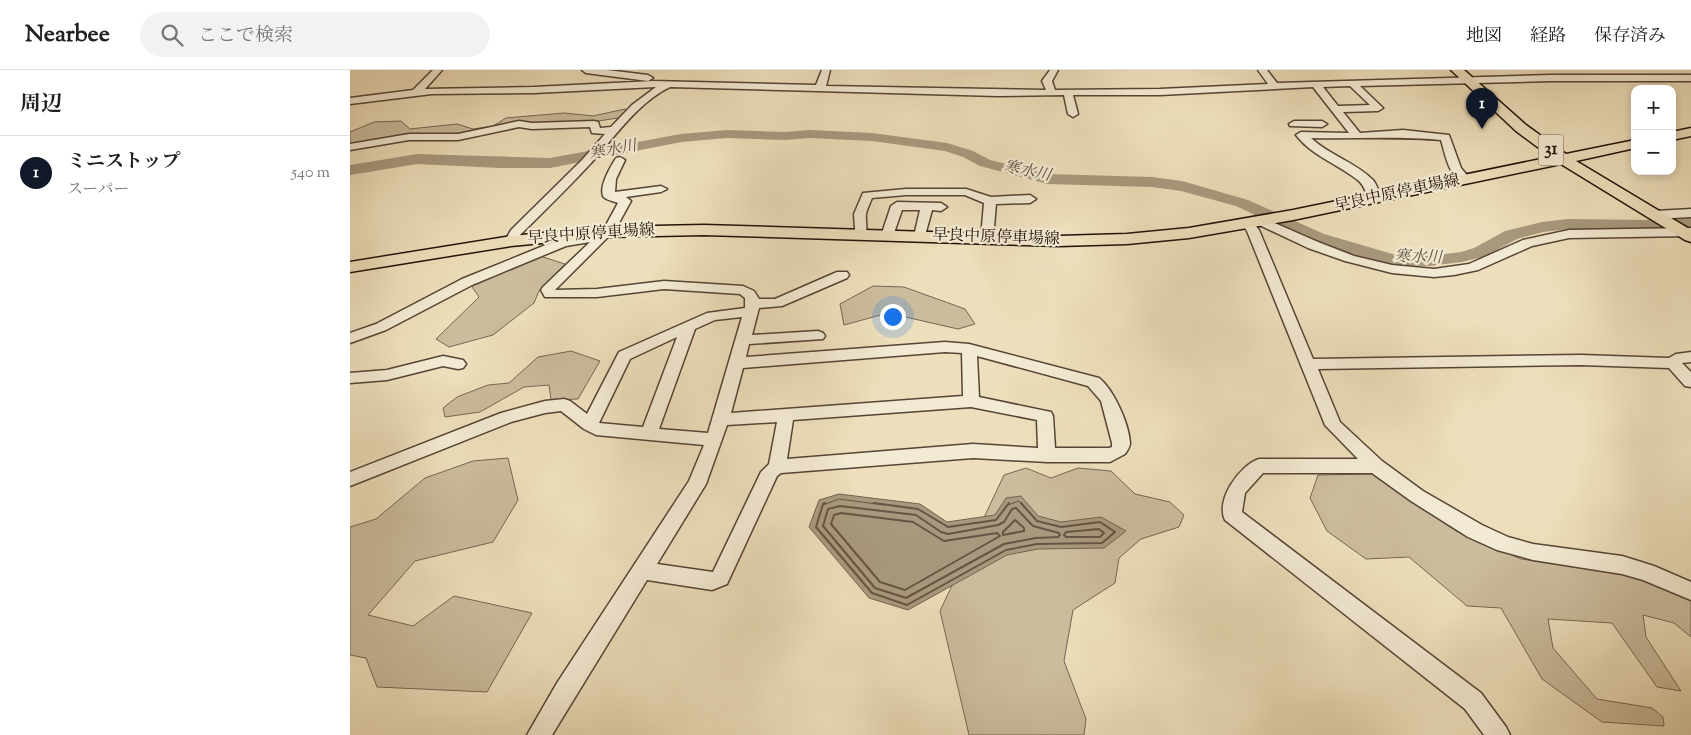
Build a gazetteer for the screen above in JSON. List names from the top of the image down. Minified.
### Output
{"streets":{"main road":["31","早良中原停車場線"]},"crossings":[["31","早良中原停車場線"]],"water":["寒水川"],"page":{"header":"Nearbee","search":"ここで検索","nav":["地図","経路","保存済み"],"heading":"周辺","map_buttons":["+","−"],"pins":"1","list":[{"mark":"1","name":"ミニストップ","note":"スーパー","value":"540 m"}]}}
